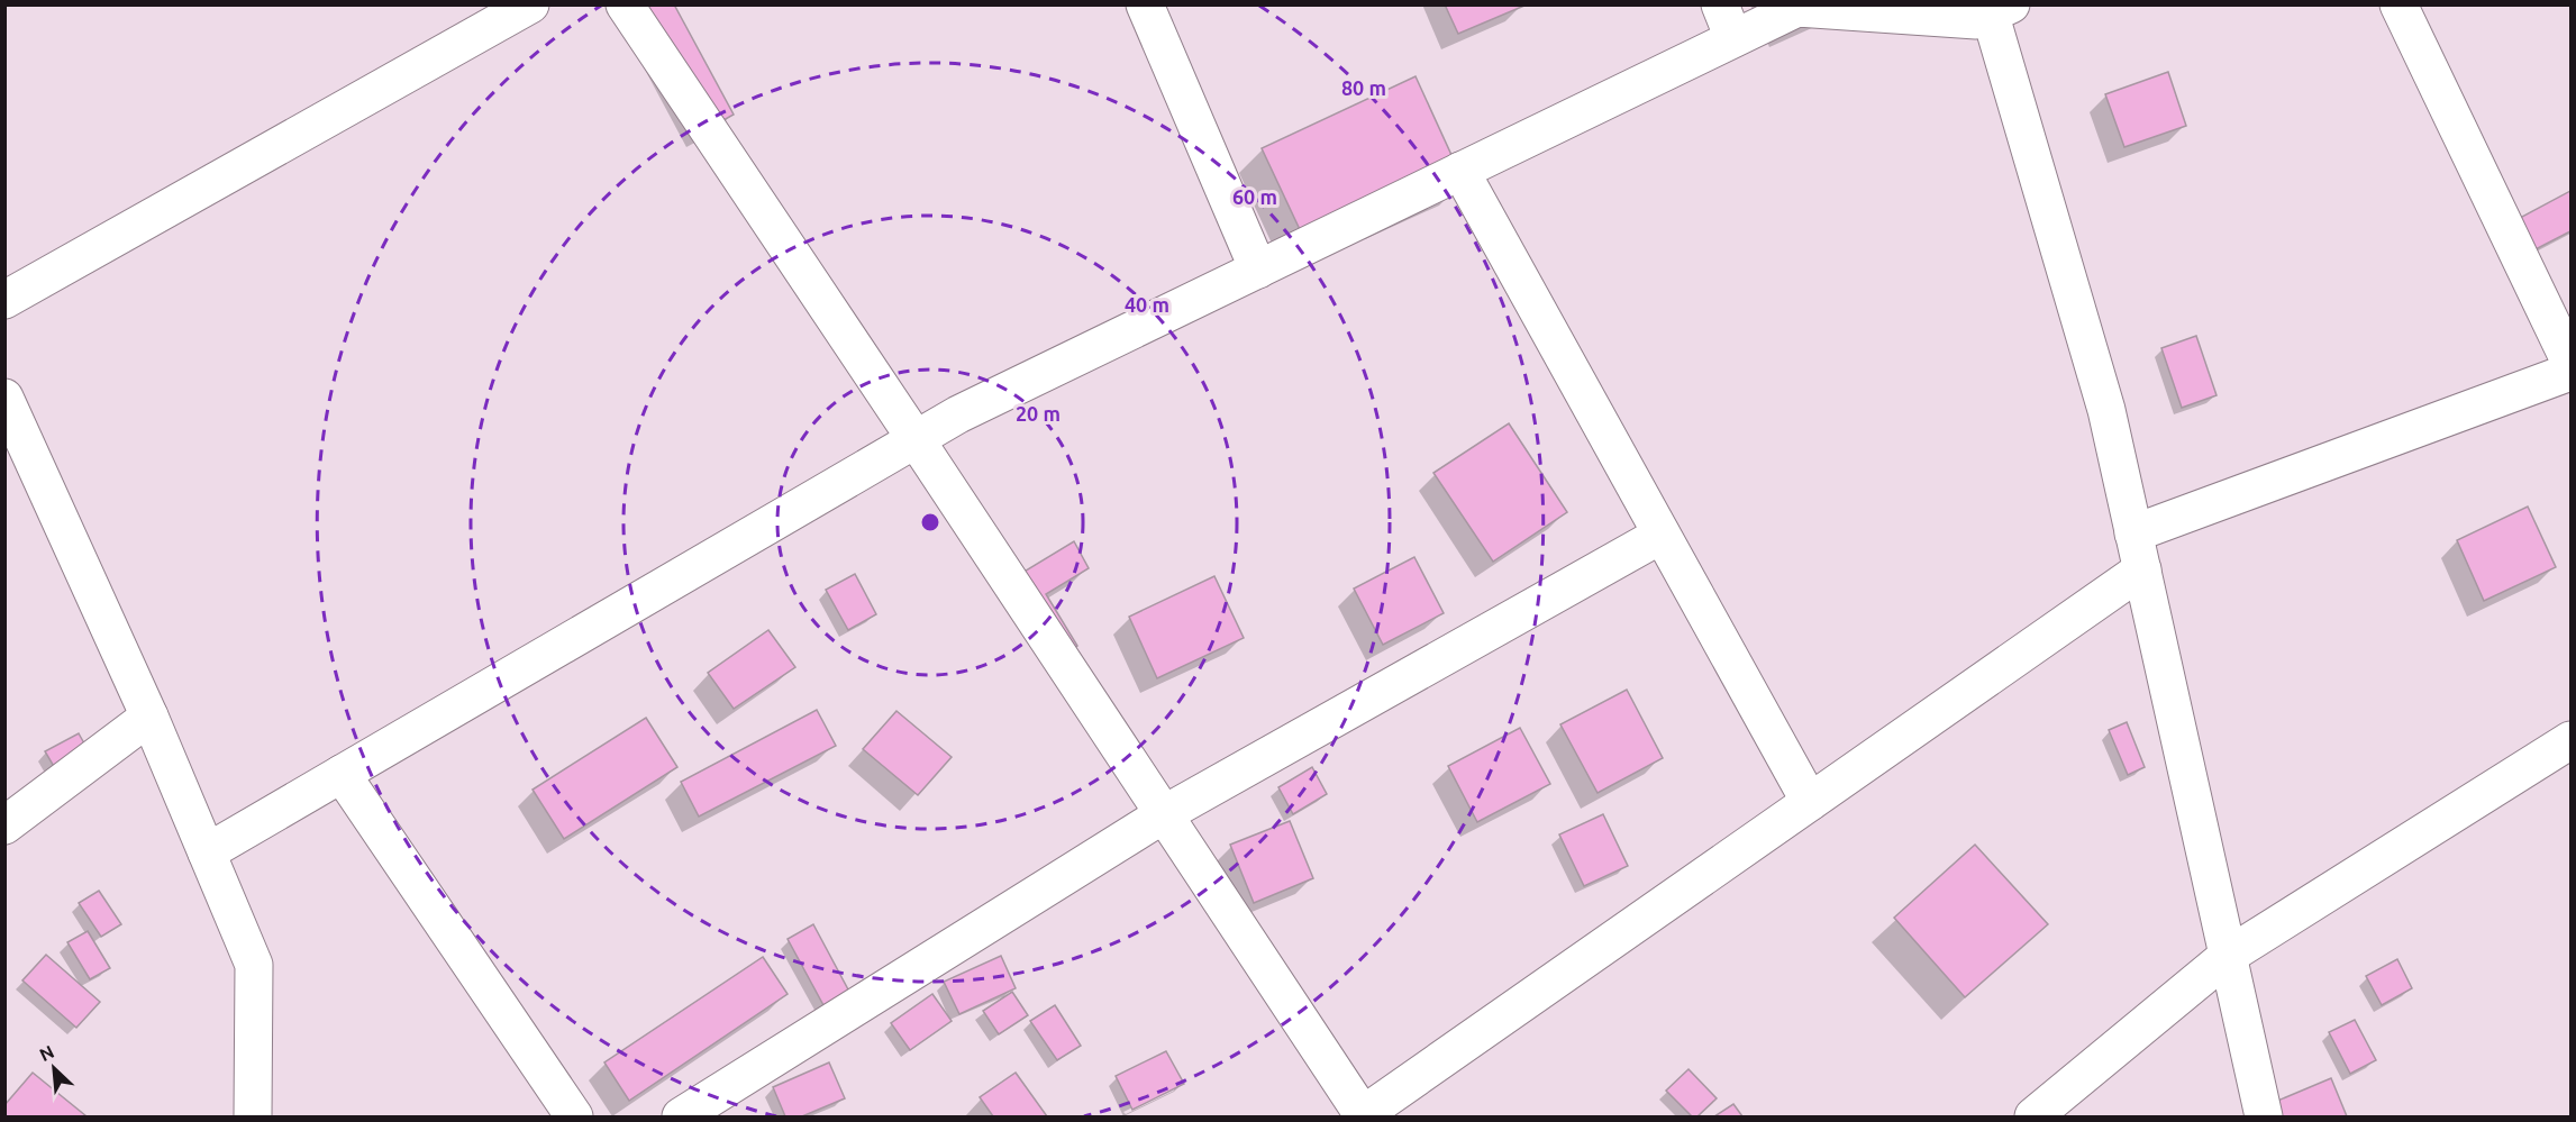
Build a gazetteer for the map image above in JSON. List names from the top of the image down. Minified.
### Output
{"north":"top left","rings":["80 m","60 m","40 m","20 m"]}
